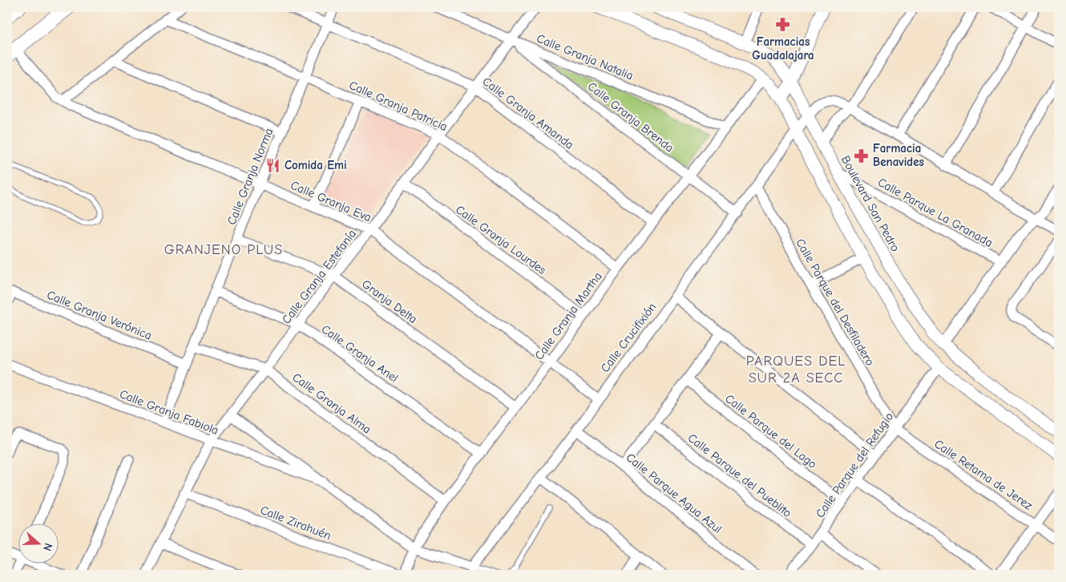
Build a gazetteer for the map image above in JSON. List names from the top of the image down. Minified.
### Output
{"streets":{"street":["Calle Granja Natalia","Calle Granja Patricia","Calle Granja Amanda","Calle Granja Brenda","Calle Granja Norma","Calle Granja Eva","Boulevard San Pedro","Calle Parque La Granada","Calle Granja Lourdes","Calle Granja Estefanía","Granja Delta","Calle Parque del Desfiladero","Calle Granja Verónica","Calle Granja Martha","Calle Crucifixión","Calle Granja Anel","Calle Granja Alma","Calle Granja Fabiola","Calle Parque del Lago","Calle Parque del Refugio","Calle Retama de Jerez","Calle Parque del Pueblito","Calle Parque Agua Azul","Calle Zirahuén"]},"crossings":[["Calle Granja Natalia","Calle Granja Brenda"],["Calle Granja Natalia","Calle Granja Estefanía"],["Calle Granja Natalia","Calle Granja Martha"],["Calle Granja Patricia","Calle Granja Norma"],["Calle Granja Patricia","Calle Granja Estefanía"],["Calle Granja Patricia","Calle Granja Martha"],["Calle Granja Amanda","Calle Granja Norma"],["Calle Granja Amanda","Calle Granja Estefanía"],["Calle Granja Amanda","Calle Granja Martha"],["Calle Granja Brenda","Calle Granja Estefanía"],["Calle Granja Brenda","Calle Granja Martha"],["Calle Granja Brenda","Calle Crucifixión"],["Calle Granja Norma","Calle Granja Eva"],["Calle Granja Norma","Granja Delta"],["Calle Granja Norma","Calle Granja Verónica"],["Calle Granja Norma","Calle Granja Anel"],["Calle Granja Norma","Calle Granja Alma"],["Calle Granja Norma","Calle Granja Fabiola"],["Calle Granja Eva","Calle Granja Estefanía"],["Calle Granja Eva","Calle Granja Martha"],["Calle Granja Eva","Calle Crucifixión"],["Boulevard San Pedro","Calle Parque La Granada"],["Boulevard San Pedro","Calle Crucifixión"],["Calle Granja Lourdes","Calle Granja Estefanía"],["Calle Granja Lourdes","Calle Granja Martha"],["Calle Granja Estefanía","Granja Delta"],["Calle Granja Estefanía","Calle Granja Anel"],["Calle Granja Estefanía","Calle Granja Alma"],["Calle Granja Estefanía","Calle Granja Fabiola"],["Calle Granja Estefanía","Calle Zirahuén"],["Granja Delta","Calle Granja Martha"],["Calle Parque del Desfiladero","Calle Crucifixión"],["Calle Parque del Desfiladero","Calle Parque del Refugio"],["Calle Parque del Desfiladero","Calle Retama de Jerez"],["Calle Granja Martha","Calle Granja Anel"],["Calle Granja Martha","Calle Granja Alma"],["Calle Granja Martha","Calle Granja Fabiola"],["Calle Crucifixión","Calle Granja Fabiola"],["Calle Crucifixión","Calle Parque Agua Azul"],["Calle Parque del Lago","Calle Parque del Refugio"],["Calle Parque del Refugio","Calle Retama de Jerez"],["Calle Parque del Refugio","Calle Parque del Pueblito"]],"districts":["GRANJENO PLUS","PARQUES DEL SUR 2A SECC"],"places":{"pharmacy":["Farmacias Guadalajara","Farmacia Benavides"],"restaurant":["Comida Emi"]},"north":"right"}
